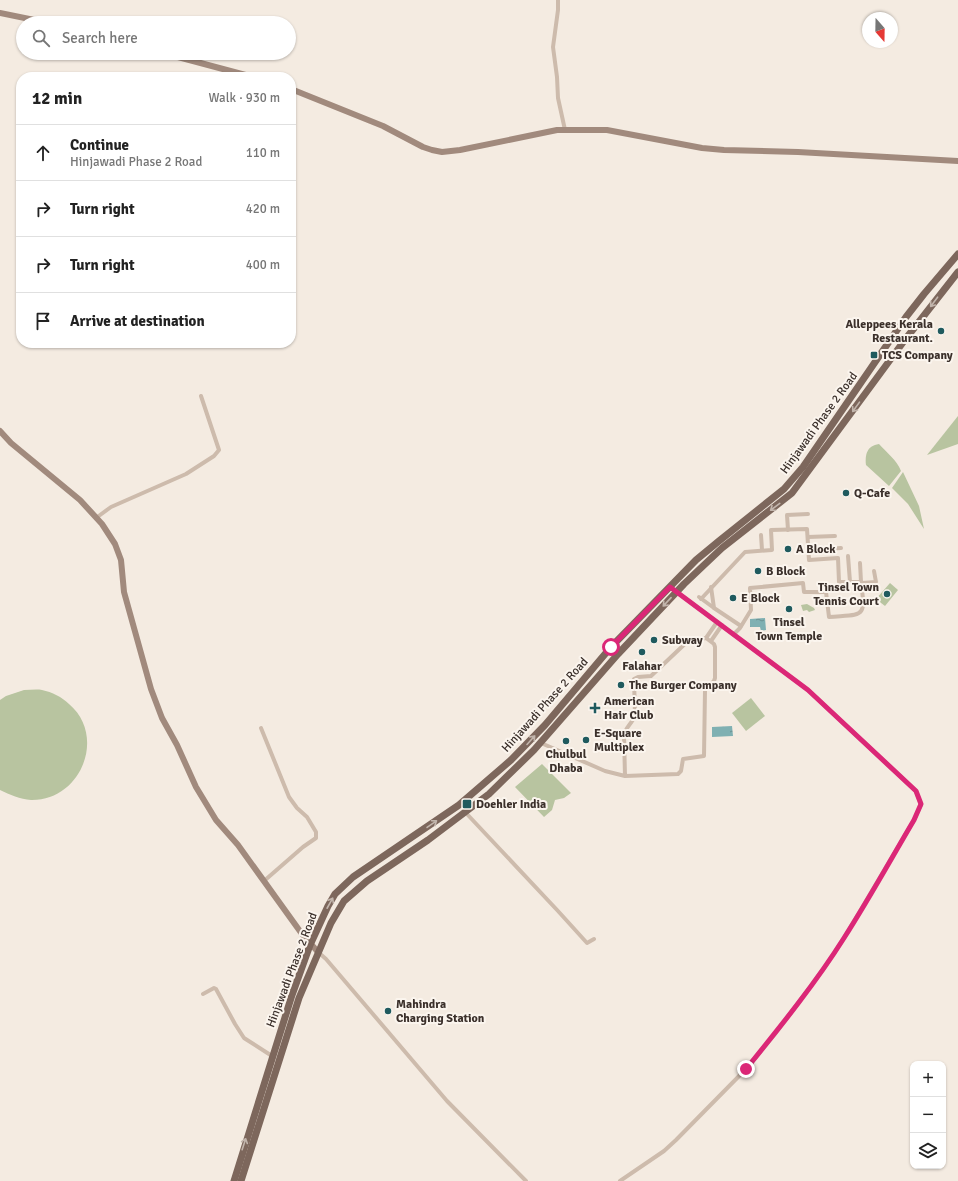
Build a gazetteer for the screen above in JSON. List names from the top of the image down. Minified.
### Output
{"streets":{"main road":["Hinjawadi Phase 2 Road"]},"places":{"other":["Alleppees Kerala Restaurant.","Q-Cafe","A Block","B Block","Tinsel Town Tennis Court","E Block","Tinsel Town Temple","Subway","Falahar","The Burger Company","E-Square Multiplex","Chulbul Dhaba","Mahindra Charging Station"],"transit":["TCS Company","Doehler India"],"health":["American Hair Club"]},"north":"bottom","page":{"search":"Search here","heading":["12 min","Walk · 930 m"],"list":[["Continue","Hinjawadi Phase 2 Road","110 m"],["Turn right","420 m"],["Turn right","400 m"],"Arrive at destination"],"map_buttons":["+","−"]}}
